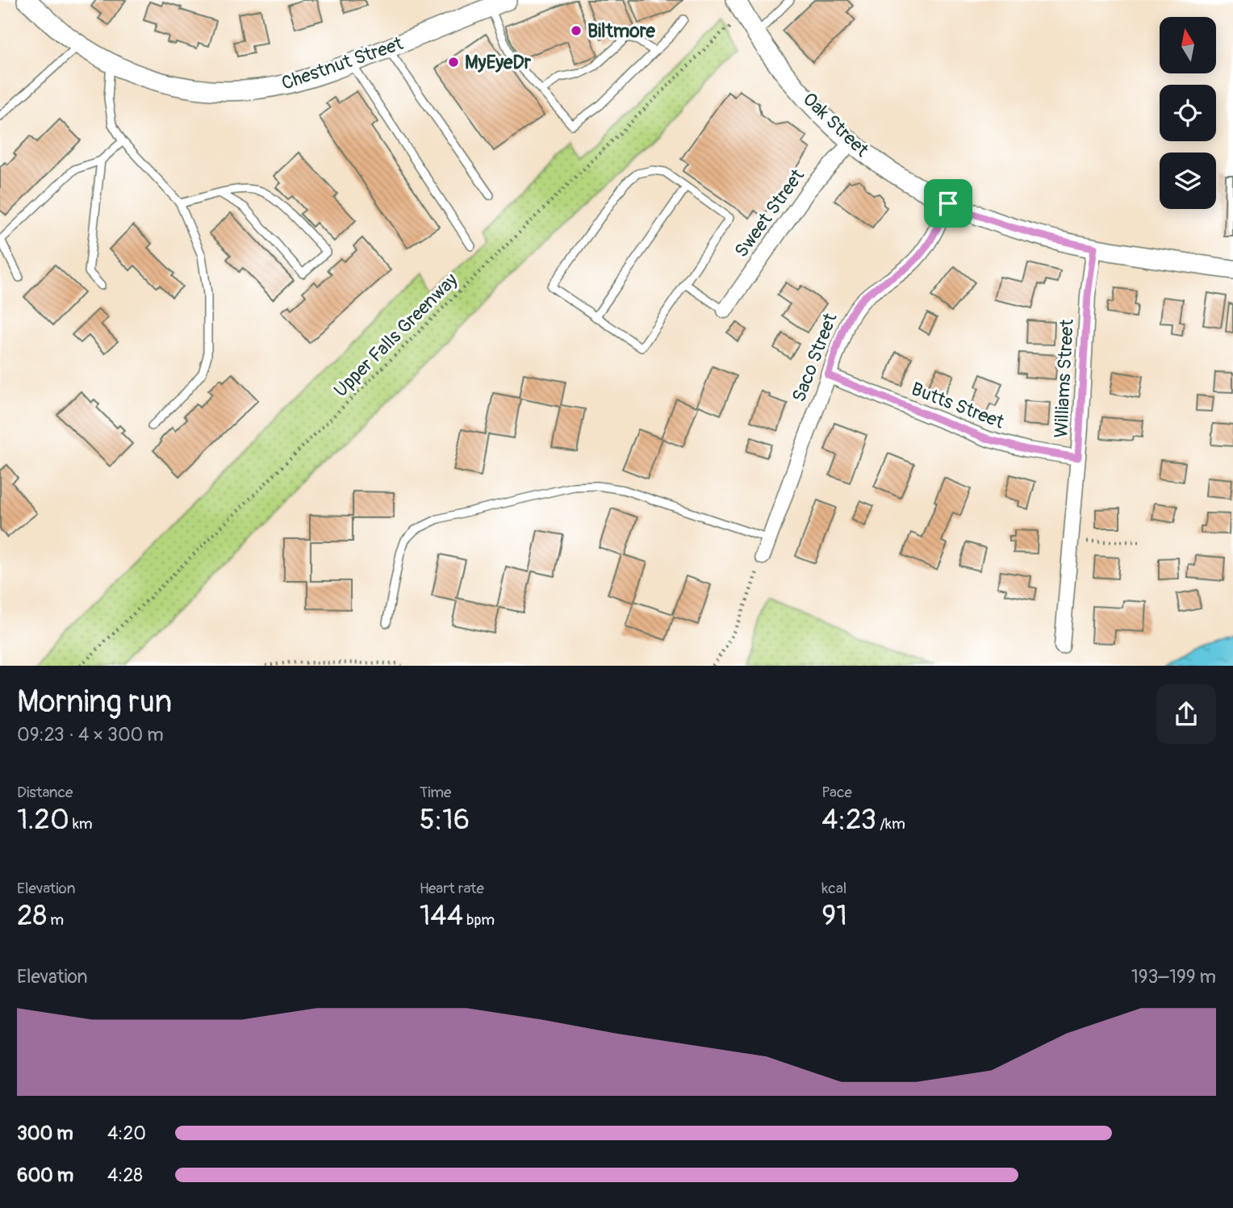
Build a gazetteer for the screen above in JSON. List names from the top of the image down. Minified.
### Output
{"streets":{"street":["Chestnut Street","Oak Street","Sweet Street","Saco Street","Williams Street","Butts Street"],"path":["Upper Falls Greenway"]},"crossings":[["Oak Street","Sweet Street"],["Oak Street","Saco Street"],["Oak Street","Williams Street"],["Saco Street","Butts Street"],["Williams Street","Butts Street"]],"places":["Biltmore","MyEyeDr"],"north":"top","page":{"heading":["Morning run","09:23 · 4 × 300 m"],"stats":[["Distance","1.20 km"],["Time","5:16"],["Pace","4:23 /km"],["Elevation","28 m"],["Heart rate","144 bpm"],["kcal","91"]],"chart":["Elevation","193–199 m"],"list":[{"name":"300 m","note":"4:20"},{"name":"600 m","note":"4:28"}]}}
